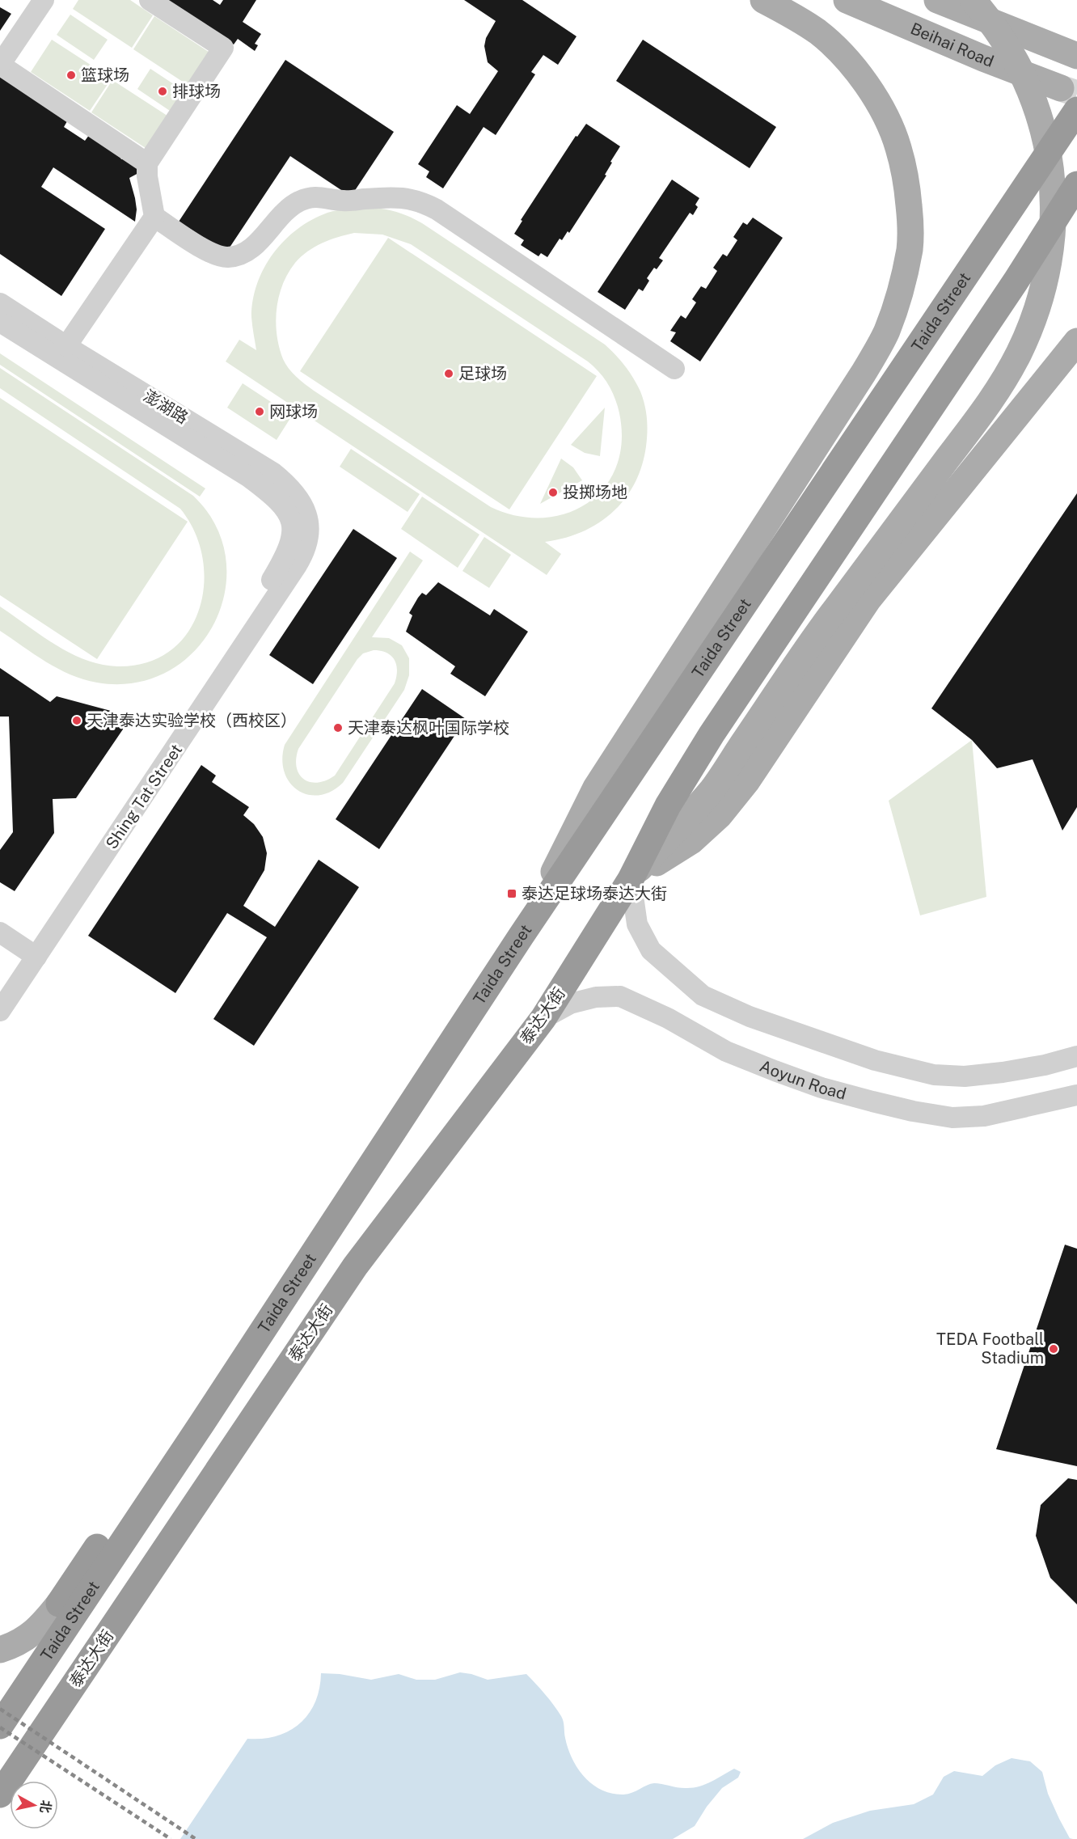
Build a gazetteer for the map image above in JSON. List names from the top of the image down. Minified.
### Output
{"streets":{"highway":["Taida Street","泰达大街"],"main road":["Beihai Road"],"street":["澎湖路","Shing Tat Street","Aoyun Road"]},"crossings":[["澎湖路","Shing Tat Street"],["泰达大街","Aoyun Road"]],"places":{"other":["篮球场","排球场","足球场","网球场","投掷场地","天津泰达实验学校（西校区）","天津泰达枫叶国际学校","TEDA Football Stadium"],"transit":["泰达足球场泰达大街"]},"north":"right"}
